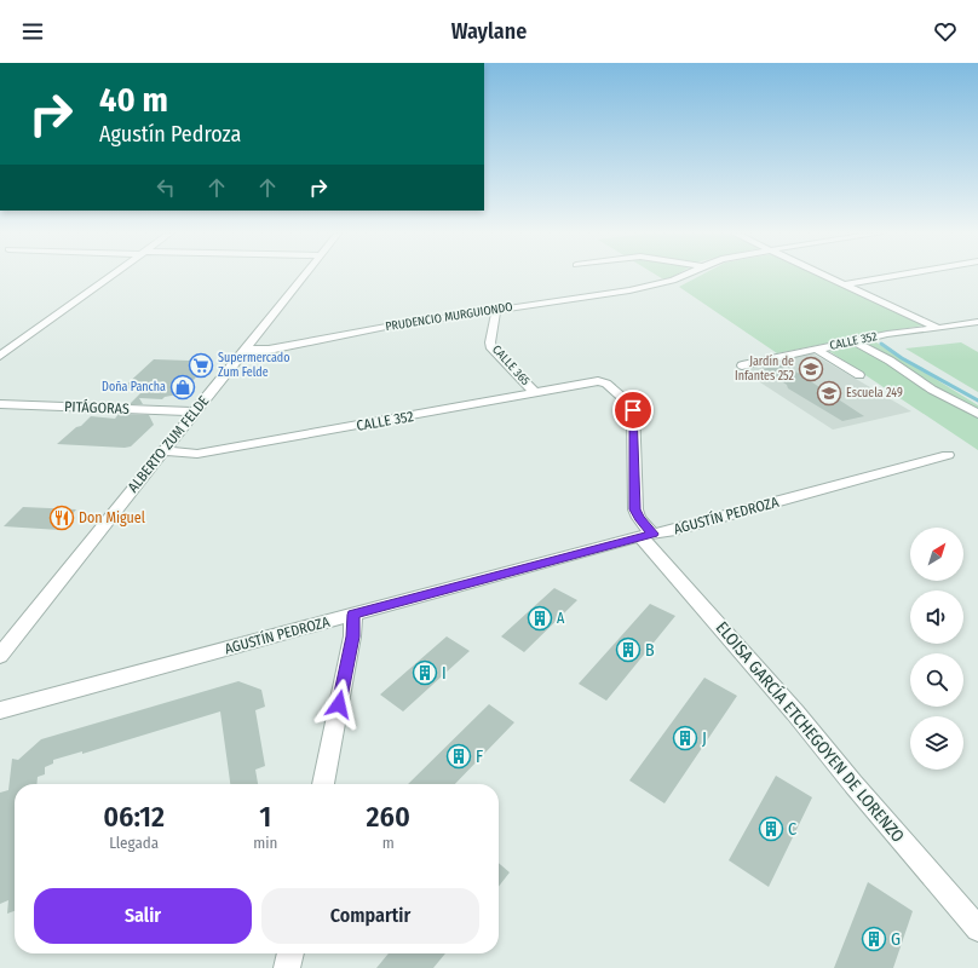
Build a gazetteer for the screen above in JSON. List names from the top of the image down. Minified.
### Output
{"streets":{"street":["PRUDENCIO MURGUIONDO","CALLE 352","CALLE 365","PITÁGORAS","ALBERTO ZUM FELDE","AGUSTÍN PEDROZA","ELOISA GARCÍA ETCHEGOYEN DE LORENZO"]},"crossings":[["PRUDENCIO MURGUIONDO","CALLE 365"],["PRUDENCIO MURGUIONDO","ALBERTO ZUM FELDE"],["CALLE 352","CALLE 365"],["CALLE 352","ALBERTO ZUM FELDE"],["CALLE 352","ELOISA GARCÍA ETCHEGOYEN DE LORENZO"],["PITÁGORAS","ALBERTO ZUM FELDE"],["AGUSTÍN PEDROZA","ELOISA GARCÍA ETCHEGOYEN DE LORENZO"]],"places":{"supermarket":["Supermercado Zum Felde"],"school or university":["Jardín de Infantes 252","Escuela 249"],"shop":["Doña Pancha"],"restaurant":["Don Miguel"],"building":["A","B","I","J","F","C","G"]},"north":"top right","page":{"header":"Waylane","turn":["40 m","Agustín Pedroza"],"eta":["06:12","Llegada","1","min","260","m"],"buttons":["Salir","Compartir"]}}
